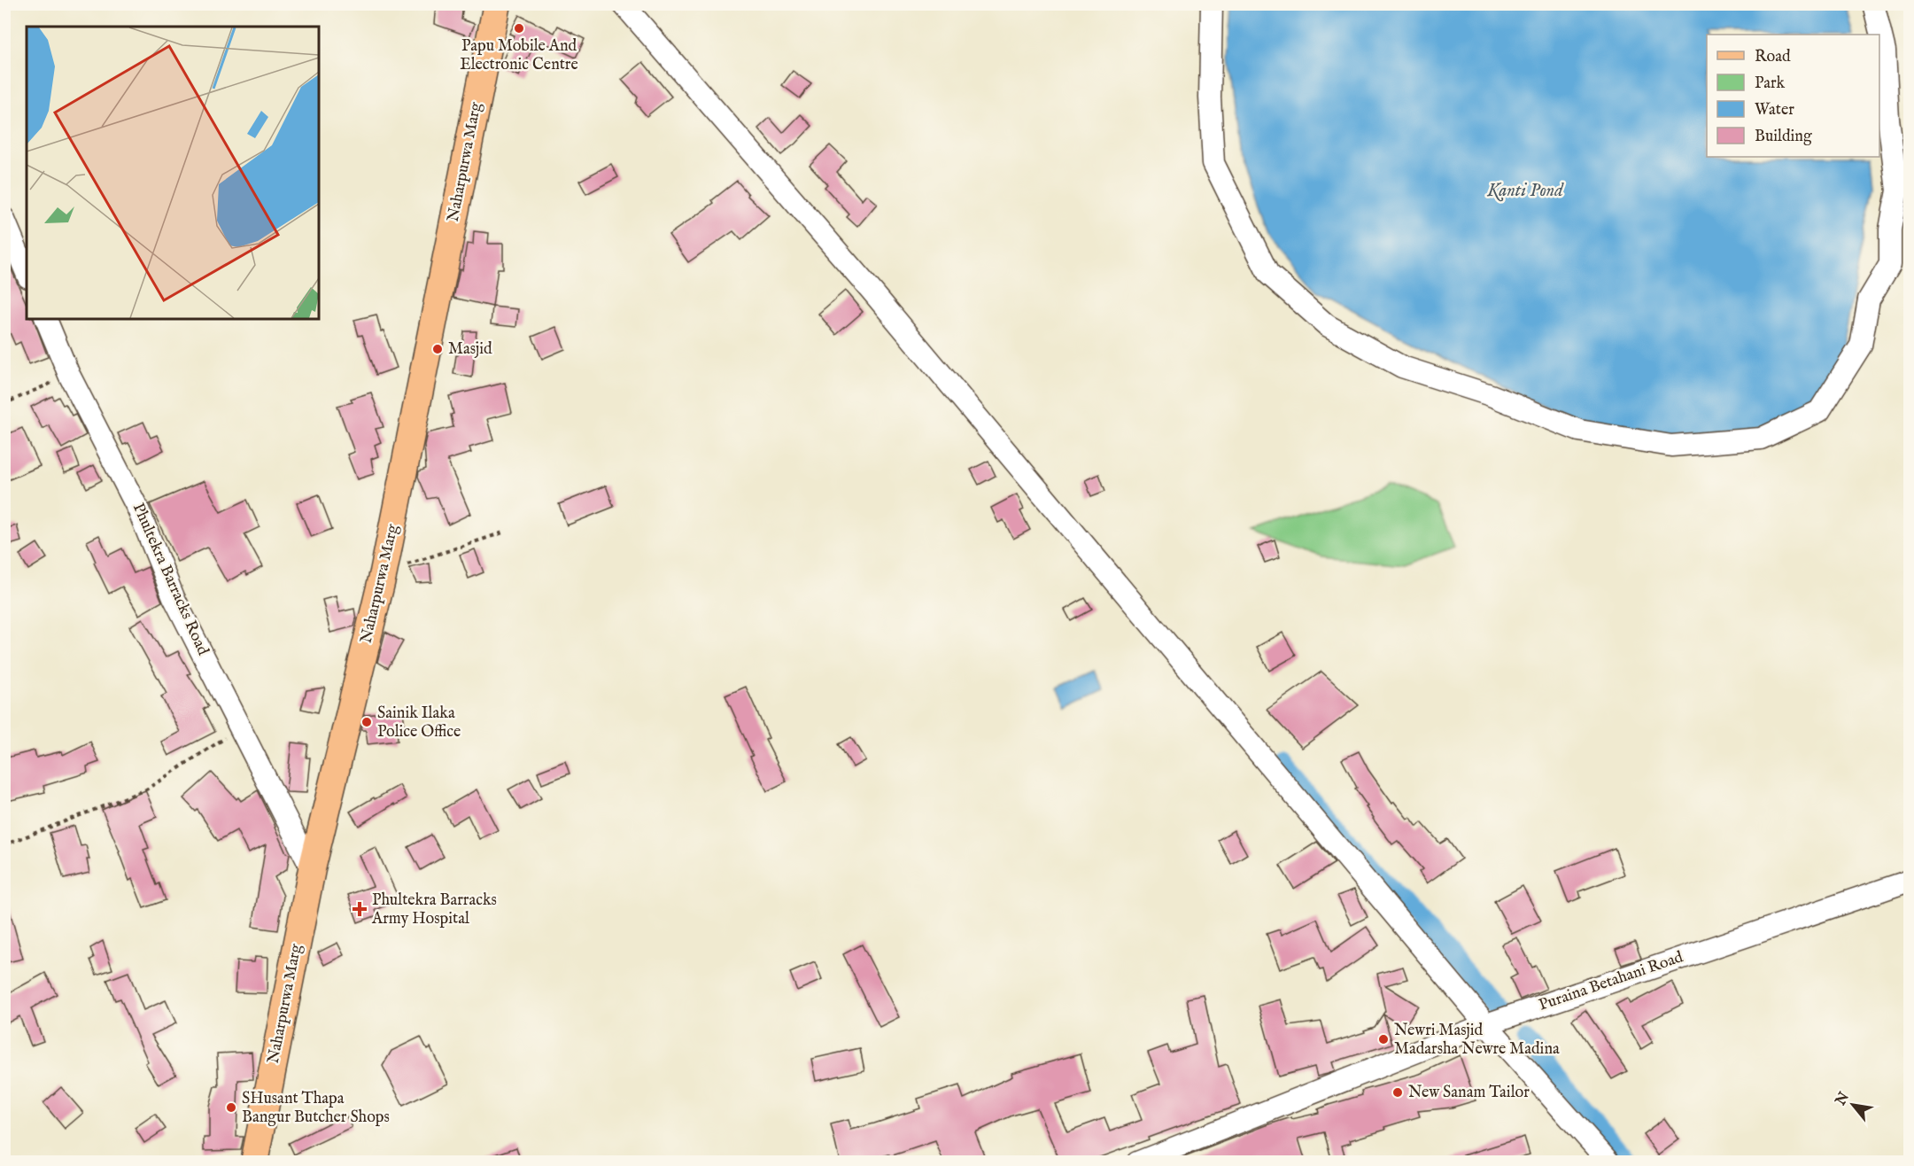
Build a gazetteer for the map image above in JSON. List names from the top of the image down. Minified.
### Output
{"streets":{"main road":["Naharpurwa Marg"],"street":["Phultekra Barracks Road","Puraina Betahani Road"]},"crossings":[["Naharpurwa Marg","Phultekra Barracks Road"]],"water":["Kanti Pond"],"places":{"other":["Papu Mobile And Electronic Centre","Masjid","Sainik Ilaka Police Office","Newri Masjid Madarsha Newre Madina","New Sanam Tailor","SHusant Thapa Bangur Butcher Shops"],"health":["Phultekra Barracks Army Hospital"]},"legend":["Road","Park","Water","Building"],"north":"top left"}
